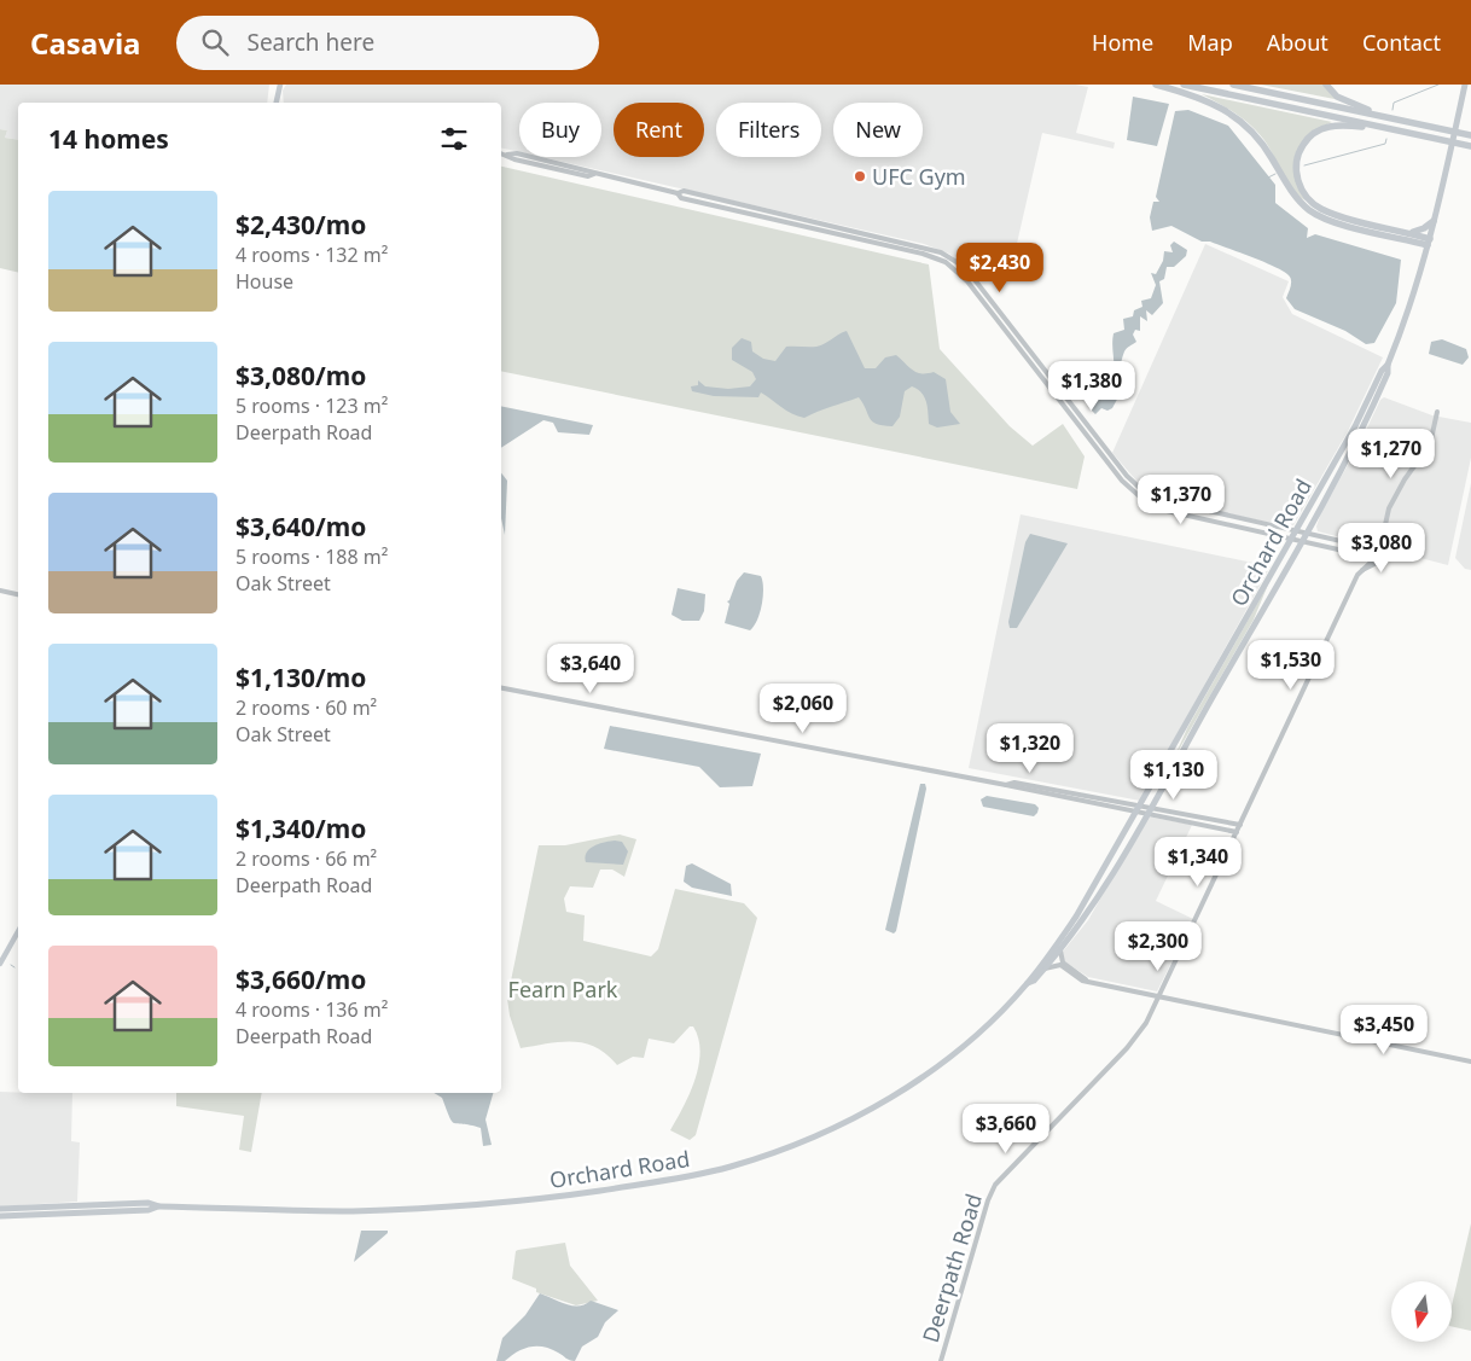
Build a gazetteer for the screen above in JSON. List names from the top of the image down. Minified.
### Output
{"streets":{"main road":["Orchard Road"],"street":["Deerpath Road"]},"parks":["Fearn Park"],"places":["UFC Gym"],"north":"bottom","page":{"header":"Casavia","search":"Search here","nav":["Home","Map","About","Contact"],"chip":["Buy","Rent","Filters","New"],"heading":"14 homes","list":[{"name":"$2,430/mo","note":"4 rooms · 132 m² · House"},{"name":"$3,080/mo","note":"5 rooms · 123 m² · Deerpath Road"},{"name":"$3,640/mo","note":"5 rooms · 188 m² · Oak Street"},{"name":"$1,130/mo","note":"2 rooms · 60 m² · Oak Street"},{"name":"$1,340/mo","note":"2 rooms · 66 m² · Deerpath Road"},{"name":"$3,660/mo","note":"4 rooms · 136 m² · Deerpath Road"}],"price":["$2,430","$1,380","$1,270","$1,370","$3,080","$1,530","$3,640","$2,060","$1,320","$1,130","$1,340","$2,300","$3,450","$3,660"]}}
